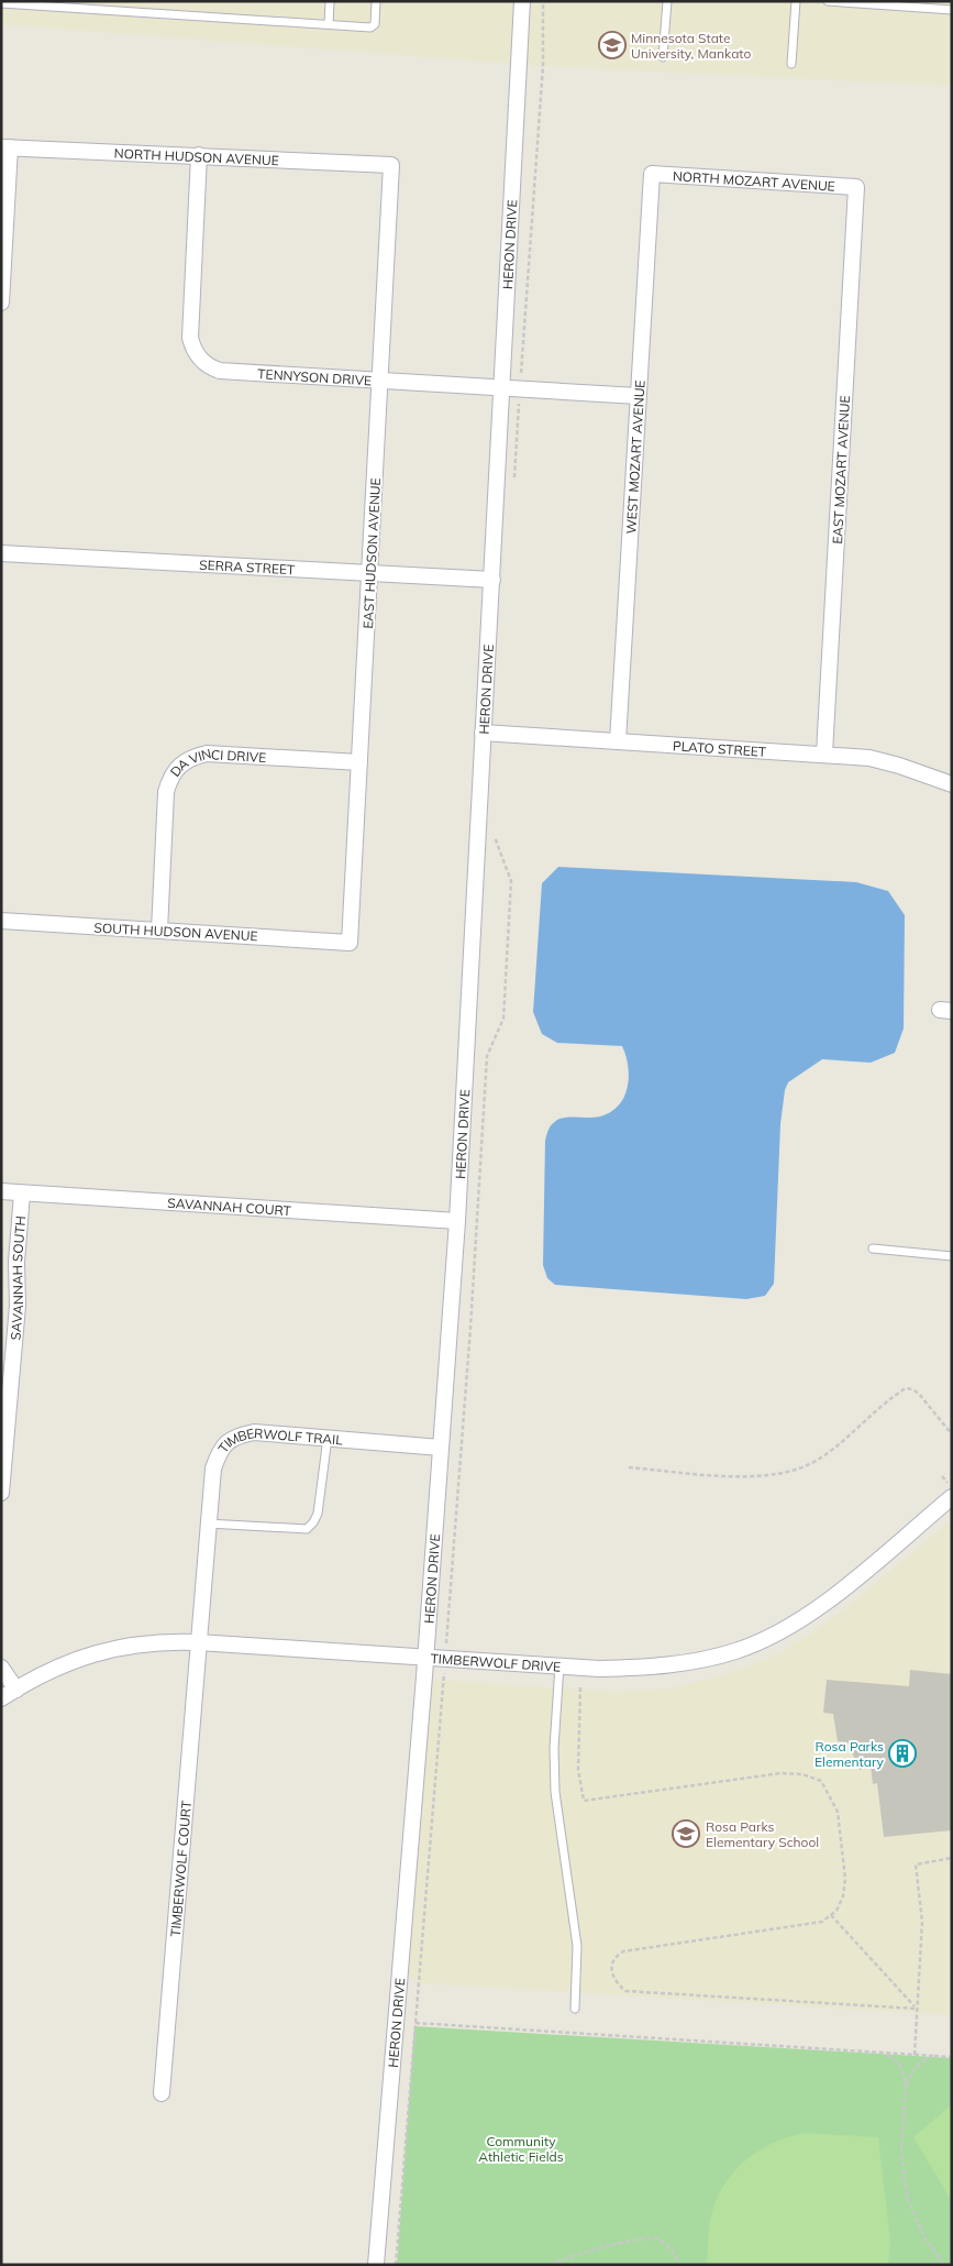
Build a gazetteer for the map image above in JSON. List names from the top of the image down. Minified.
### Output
{"streets":{"street":["NORTH HUDSON AVENUE","NORTH MOZART AVENUE","HERON DRIVE","TENNYSON DRIVE","WEST MOZART AVENUE","EAST MOZART AVENUE","EAST HUDSON AVENUE","SERRA STREET","PLATO STREET","DA VINCI DRIVE","SOUTH HUDSON AVENUE","SAVANNAH COURT","SAVANNAH SOUTH","TIMBERWOLF TRAIL","TIMBERWOLF DRIVE","TIMBERWOLF COURT"]},"crossings":[["NORTH HUDSON AVENUE","TENNYSON DRIVE"],["NORTH HUDSON AVENUE","EAST HUDSON AVENUE"],["NORTH MOZART AVENUE","WEST MOZART AVENUE"],["NORTH MOZART AVENUE","EAST MOZART AVENUE"],["HERON DRIVE","TENNYSON DRIVE"],["HERON DRIVE","SERRA STREET"],["HERON DRIVE","PLATO STREET"],["HERON DRIVE","SAVANNAH COURT"],["HERON DRIVE","TIMBERWOLF TRAIL"],["HERON DRIVE","TIMBERWOLF DRIVE"],["TENNYSON DRIVE","WEST MOZART AVENUE"],["TENNYSON DRIVE","EAST HUDSON AVENUE"],["WEST MOZART AVENUE","PLATO STREET"],["EAST MOZART AVENUE","PLATO STREET"],["EAST HUDSON AVENUE","SERRA STREET"],["EAST HUDSON AVENUE","DA VINCI DRIVE"],["EAST HUDSON AVENUE","SOUTH HUDSON AVENUE"],["DA VINCI DRIVE","SOUTH HUDSON AVENUE"],["SAVANNAH COURT","SAVANNAH SOUTH"],["TIMBERWOLF TRAIL","TIMBERWOLF DRIVE"],["TIMBERWOLF TRAIL","TIMBERWOLF COURT"],["TIMBERWOLF DRIVE","TIMBERWOLF COURT"]],"parks":["Community Athletic Fields"],"places":{"school or university":["Minnesota State University, Mankato","Rosa Parks Elementary School"],"building":["Rosa Parks Elementary"]}}
